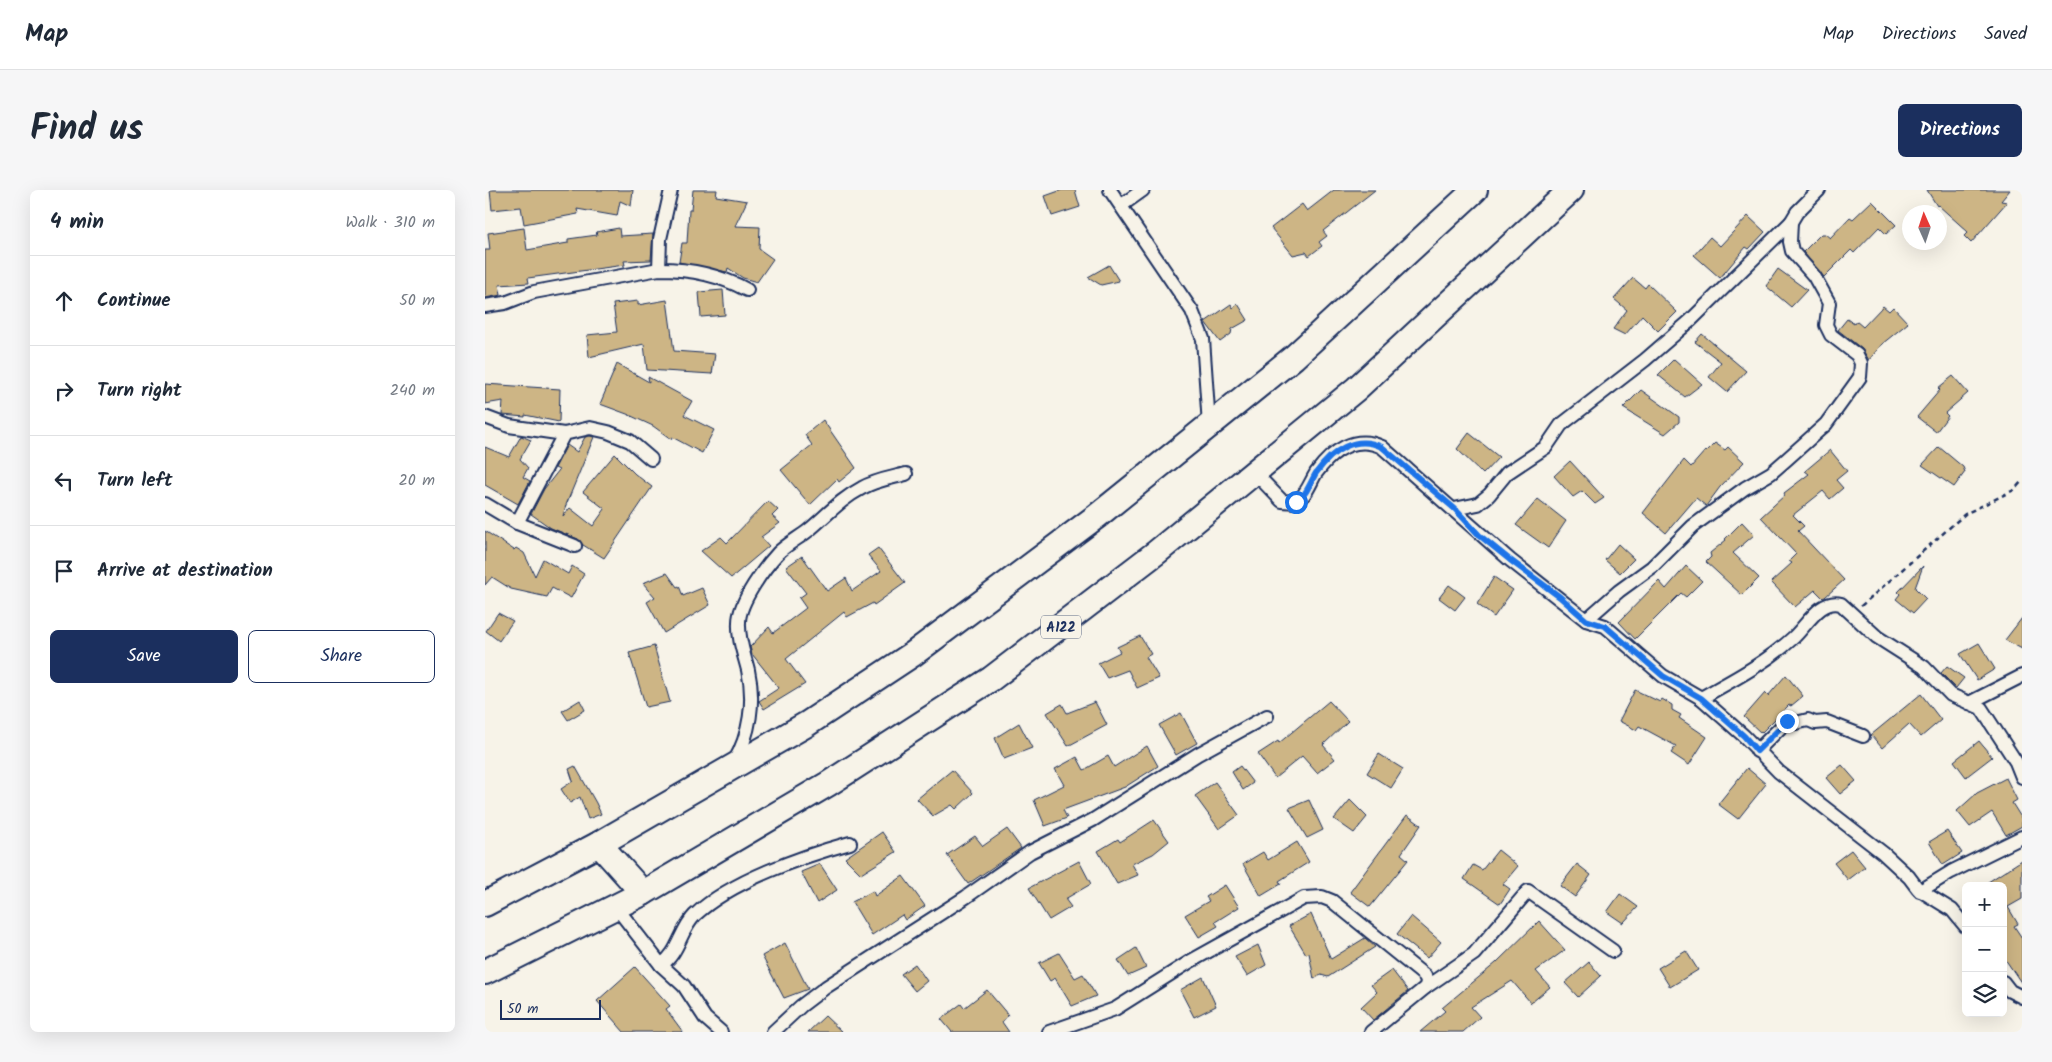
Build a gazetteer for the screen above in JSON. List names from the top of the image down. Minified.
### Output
{"streets":{"highway":["A122"]},"scale_bar":"50 m","north":"top","page":{"header":"Map","nav":["Map","Directions","Saved"],"title":"Find us","buttons":["Directions",["Save","Share"]],"heading":["4 min","Walk · 310 m"],"list":[["Continue","50 m"],["Turn right","240 m"],["Turn left","20 m"],"Arrive at destination"],"map_buttons":["+","−"],"scale":"50 m"}}
